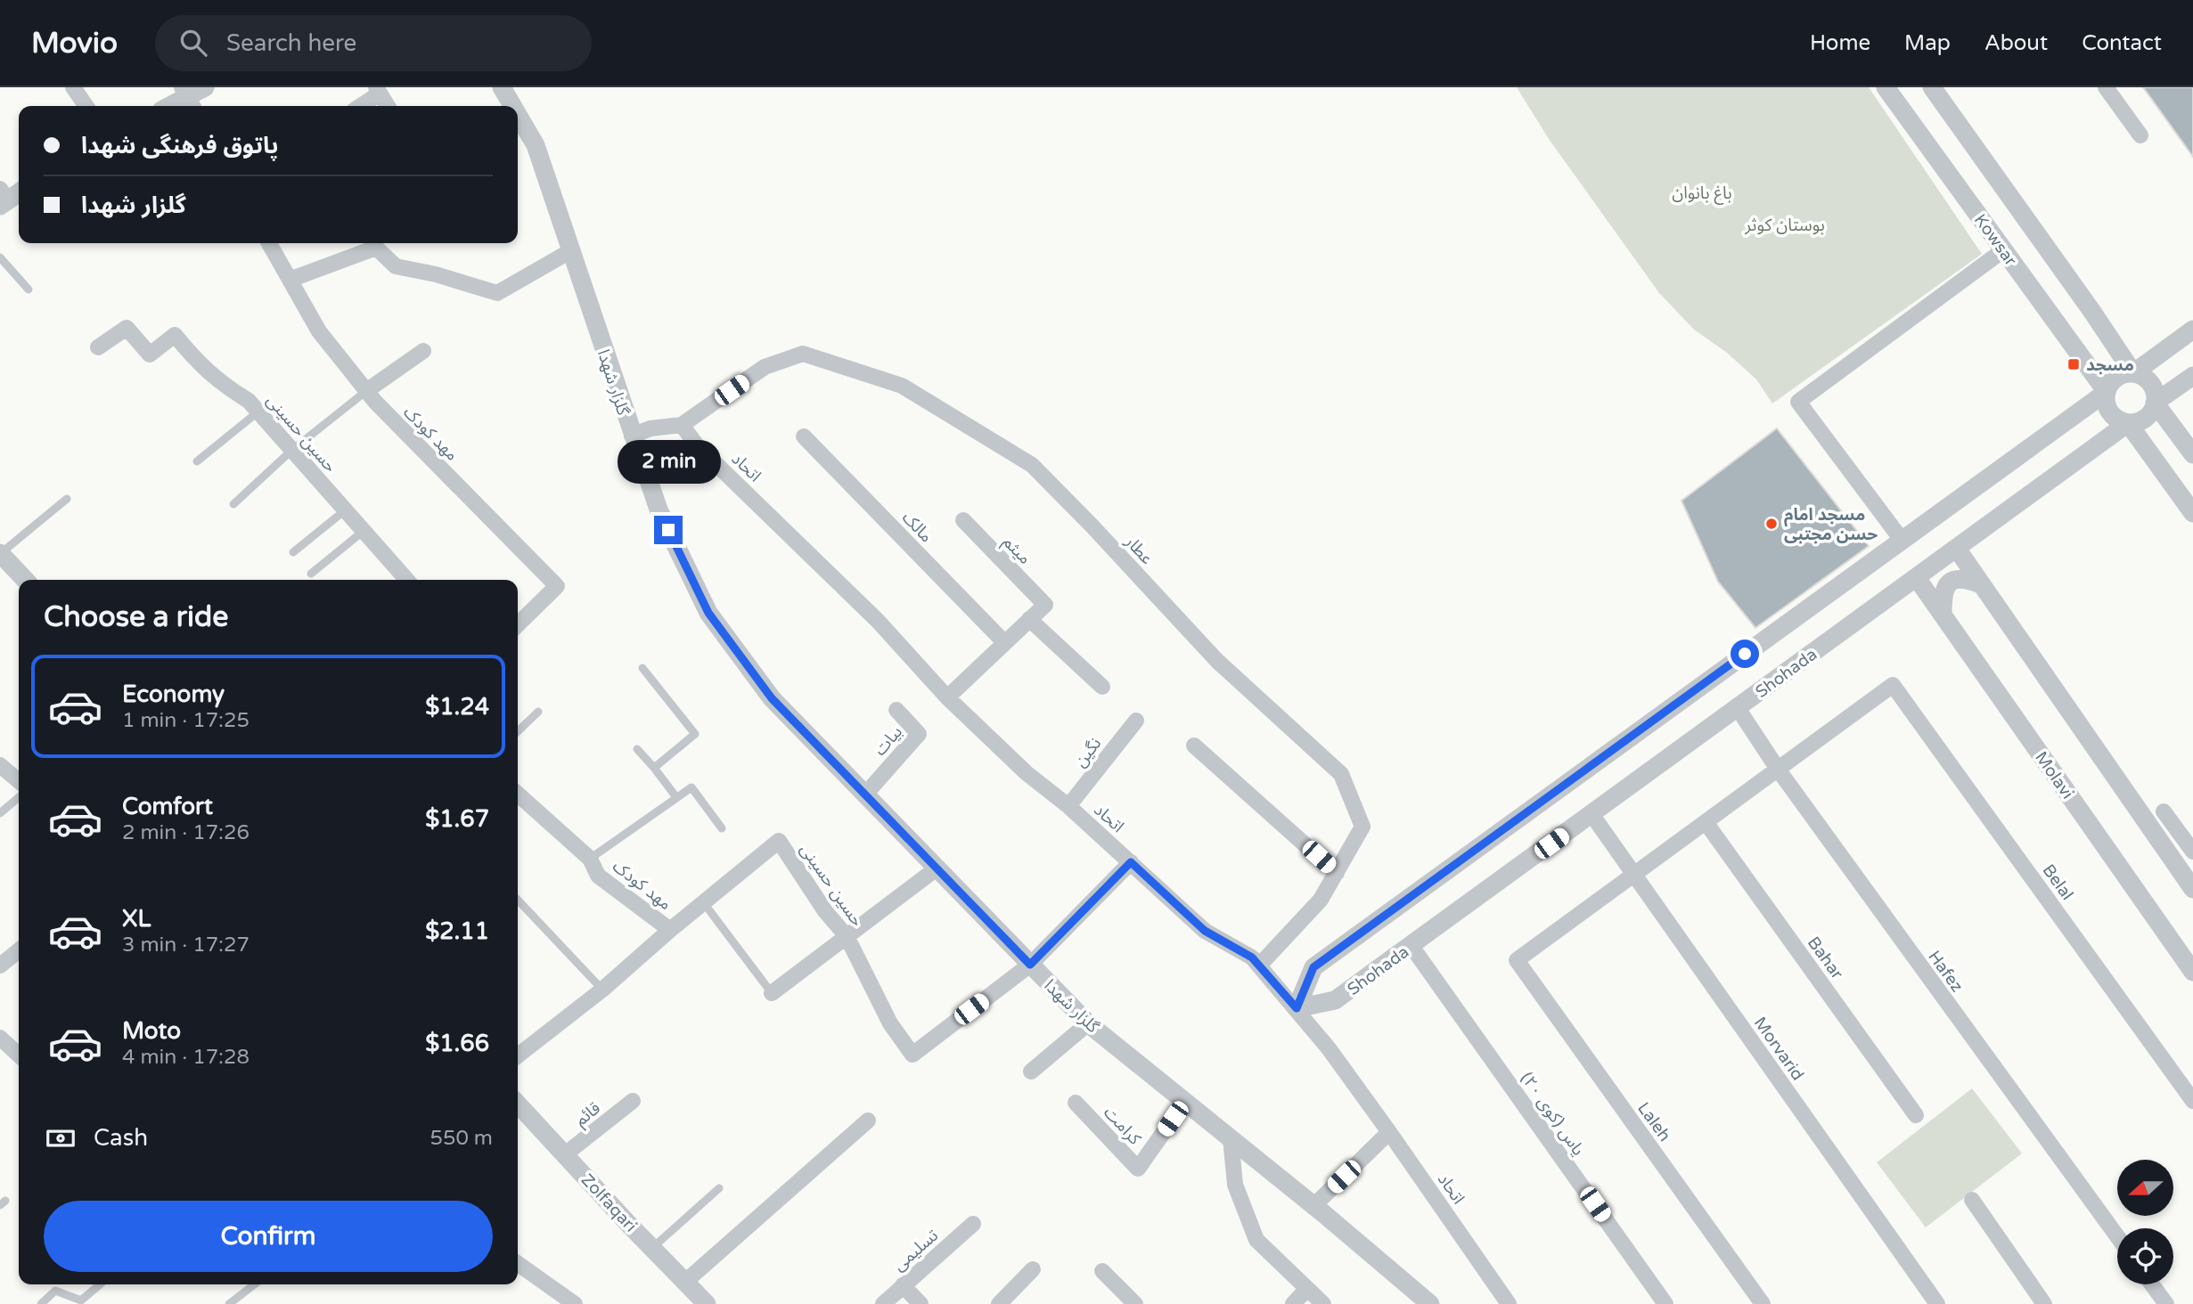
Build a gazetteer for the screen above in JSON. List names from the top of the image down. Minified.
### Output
{"streets":{"street":["Kowsar","گلزار شهدا","حسین حسینی","مهد کودک","اتحاد","مالک","میثم","عطار","Shohada","بیات","نگین","Molavi","Belal","Bahar","Hafez","Morvarid","قائم","یاس (کوی ۲۰)","Laleh","کرامت","Zolfaqari","تسلیمی"]},"crossings":[["Kowsar","Shohada"],["گلزار شهدا","حسین حسینی"],["گلزار شهدا","بیات"],["گلزار شهدا","کرامت"],["حسین حسینی","مهد کودک"],["اتحاد","عطار"],["اتحاد","Shohada"],["اتحاد","نگین"],["Shohada","Molavi"],["Shohada","Hafez"],["Shohada","Morvarid"],["Shohada","یاس (کوی ۲۰)"],["Belal","Hafez"],["Morvarid","Laleh"],["قائم","Zolfaqari"]],"parks":["باغ بانوان","بوستان کوثر"],"places":{"transit":["مسجد"],"other":["مسجد امام حسن مجتبی"]},"north":"left","page":{"header":"Movio","search":"Search here","nav":["Home","Map","About","Contact"],"banner":["پاتوق فرهنگی شهدا","گلزار شهدا"],"bubble":"2 min","heading":"Choose a ride","list":[{"name":"Economy","note":"1 min · 17:25","value":"$1.24"},{"name":"Comfort","note":"2 min · 17:26","value":"$1.67"},{"name":"XL","note":"3 min · 17:27","value":"$2.11"},{"name":"Moto","note":"4 min · 17:28","value":"$1.66"}],"pay":["Cash","550 m"],"buttons":"Confirm"}}
